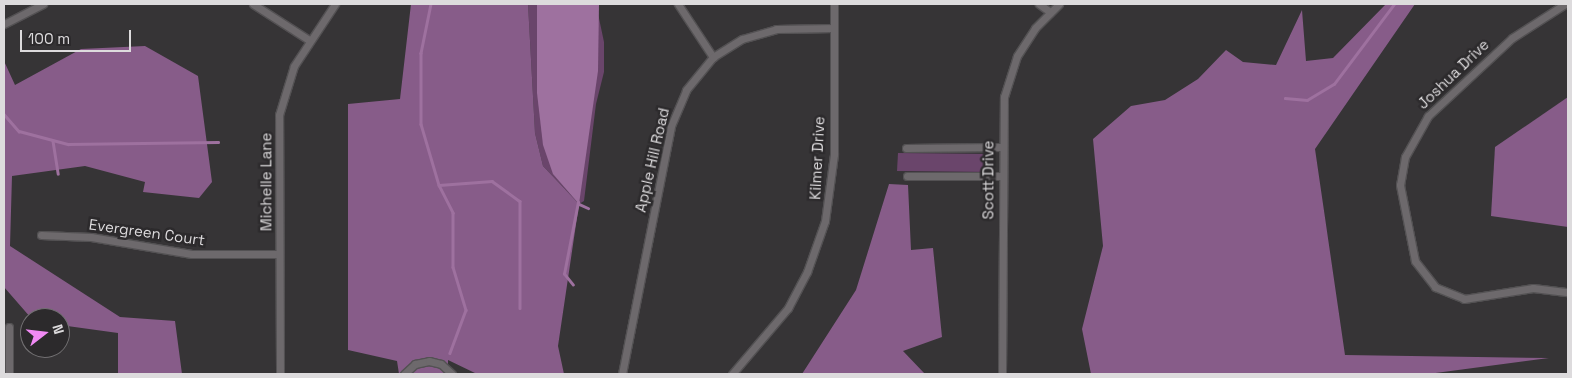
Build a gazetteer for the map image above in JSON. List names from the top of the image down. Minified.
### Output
{"streets":{"street":["Joshua Drive","Kilmer Drive","Apple Hill Road","Scott Drive","Michelle Lane","Evergreen Court"]},"crossings":[["Kilmer Drive","Apple Hill Road"],["Michelle Lane","Evergreen Court"]],"scale_bar":"100 m","north":"right"}
